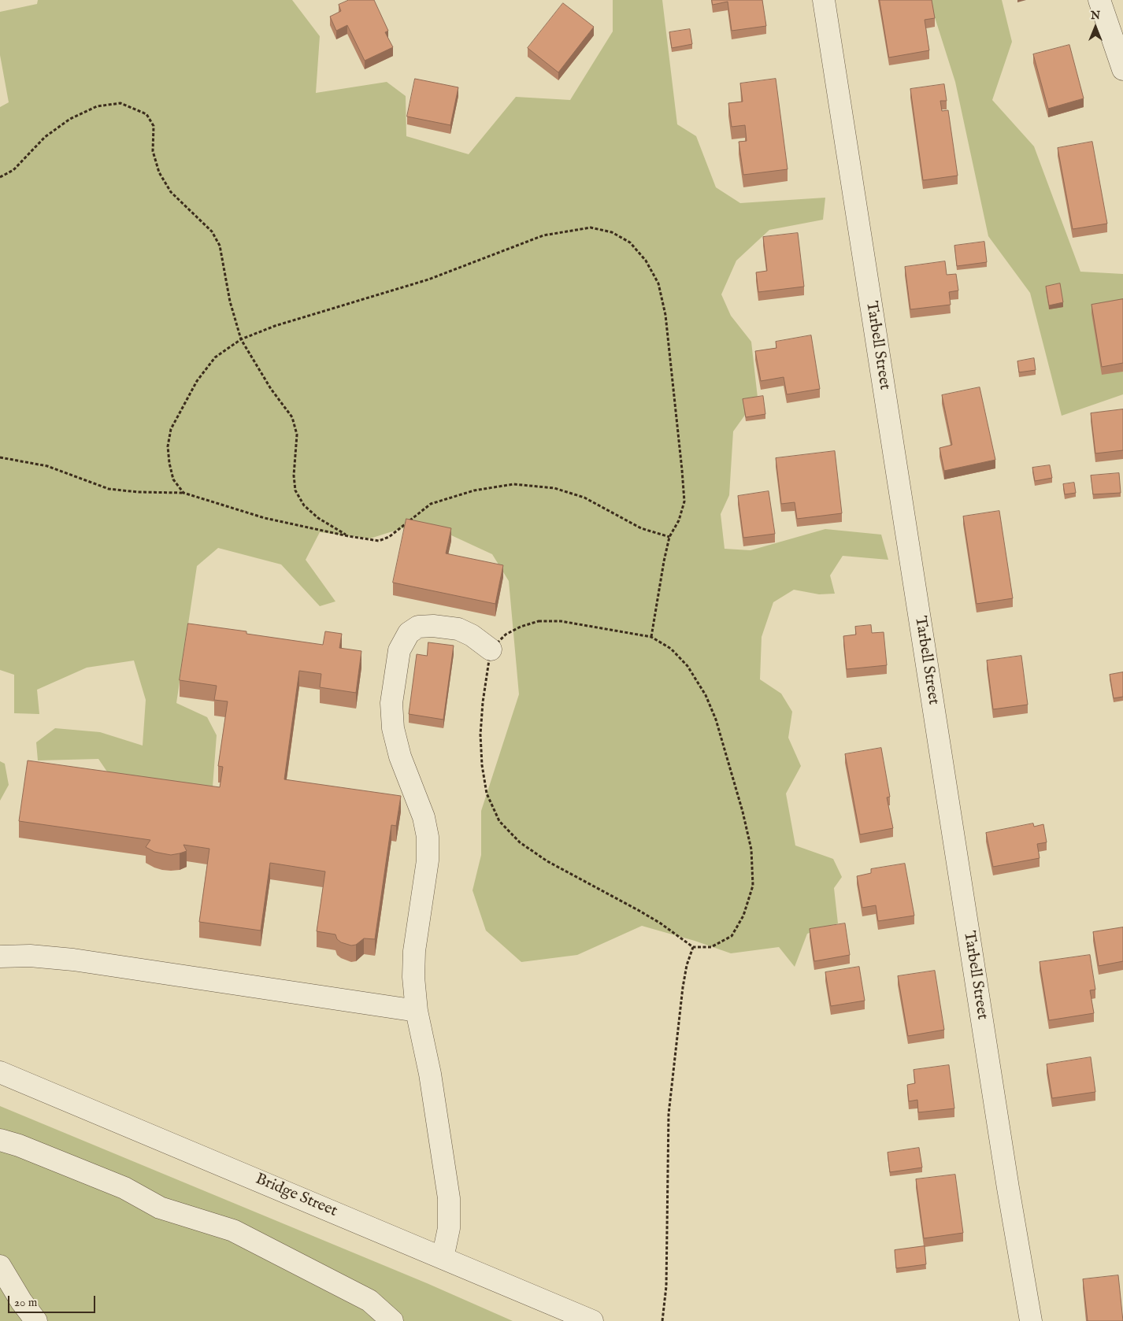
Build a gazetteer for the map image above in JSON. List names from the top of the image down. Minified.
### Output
{"streets":{"street":["Tarbell Street","Bridge Street"]},"scale_bar":"20 m","north":"top"}
